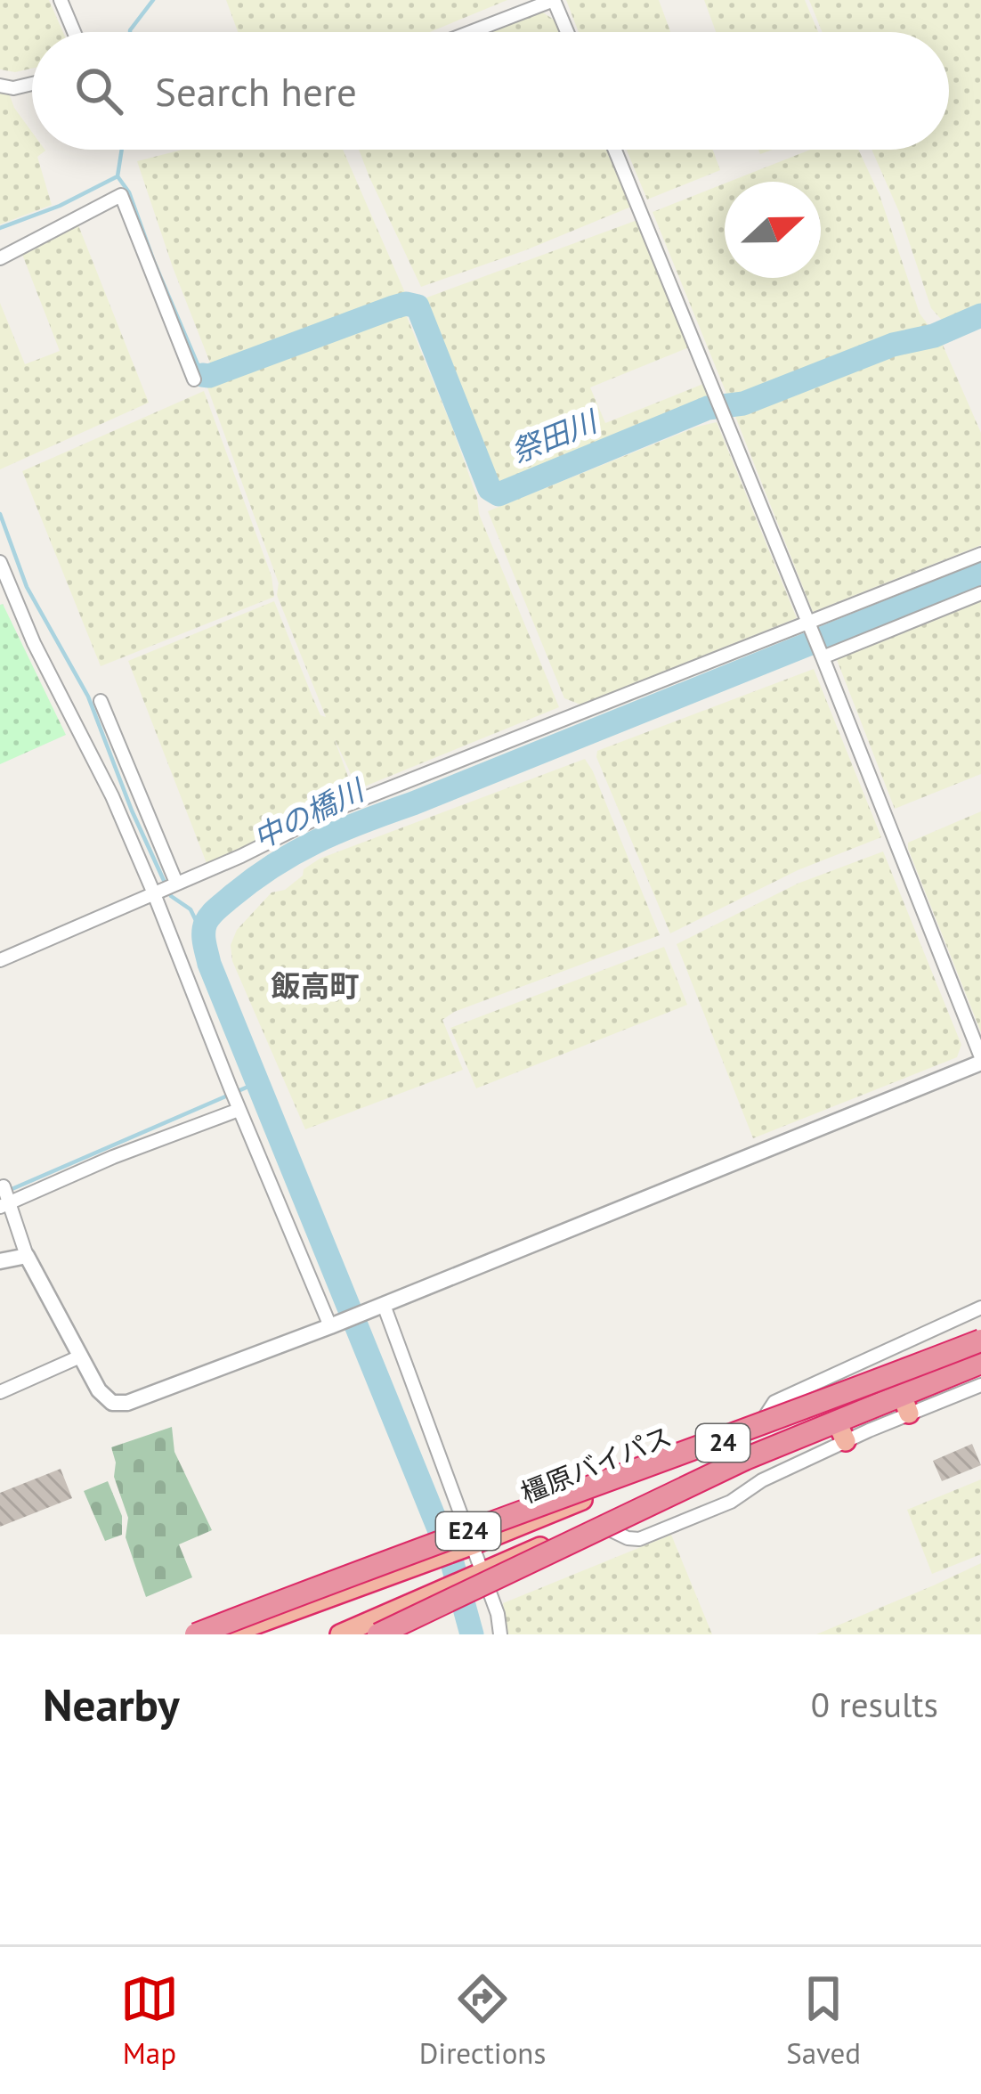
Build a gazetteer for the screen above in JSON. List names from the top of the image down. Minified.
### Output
{"streets":{"highway":["24","橿原バイパス","E24"]},"crossings":[["橿原バイパス","E24"]],"districts":["飯高町"],"water":["祭田川","中の橋川"],"north":"right","page":{"search":"Search here","heading":["Nearby","0 results"],"nav":["Map","Directions","Saved"]}}
